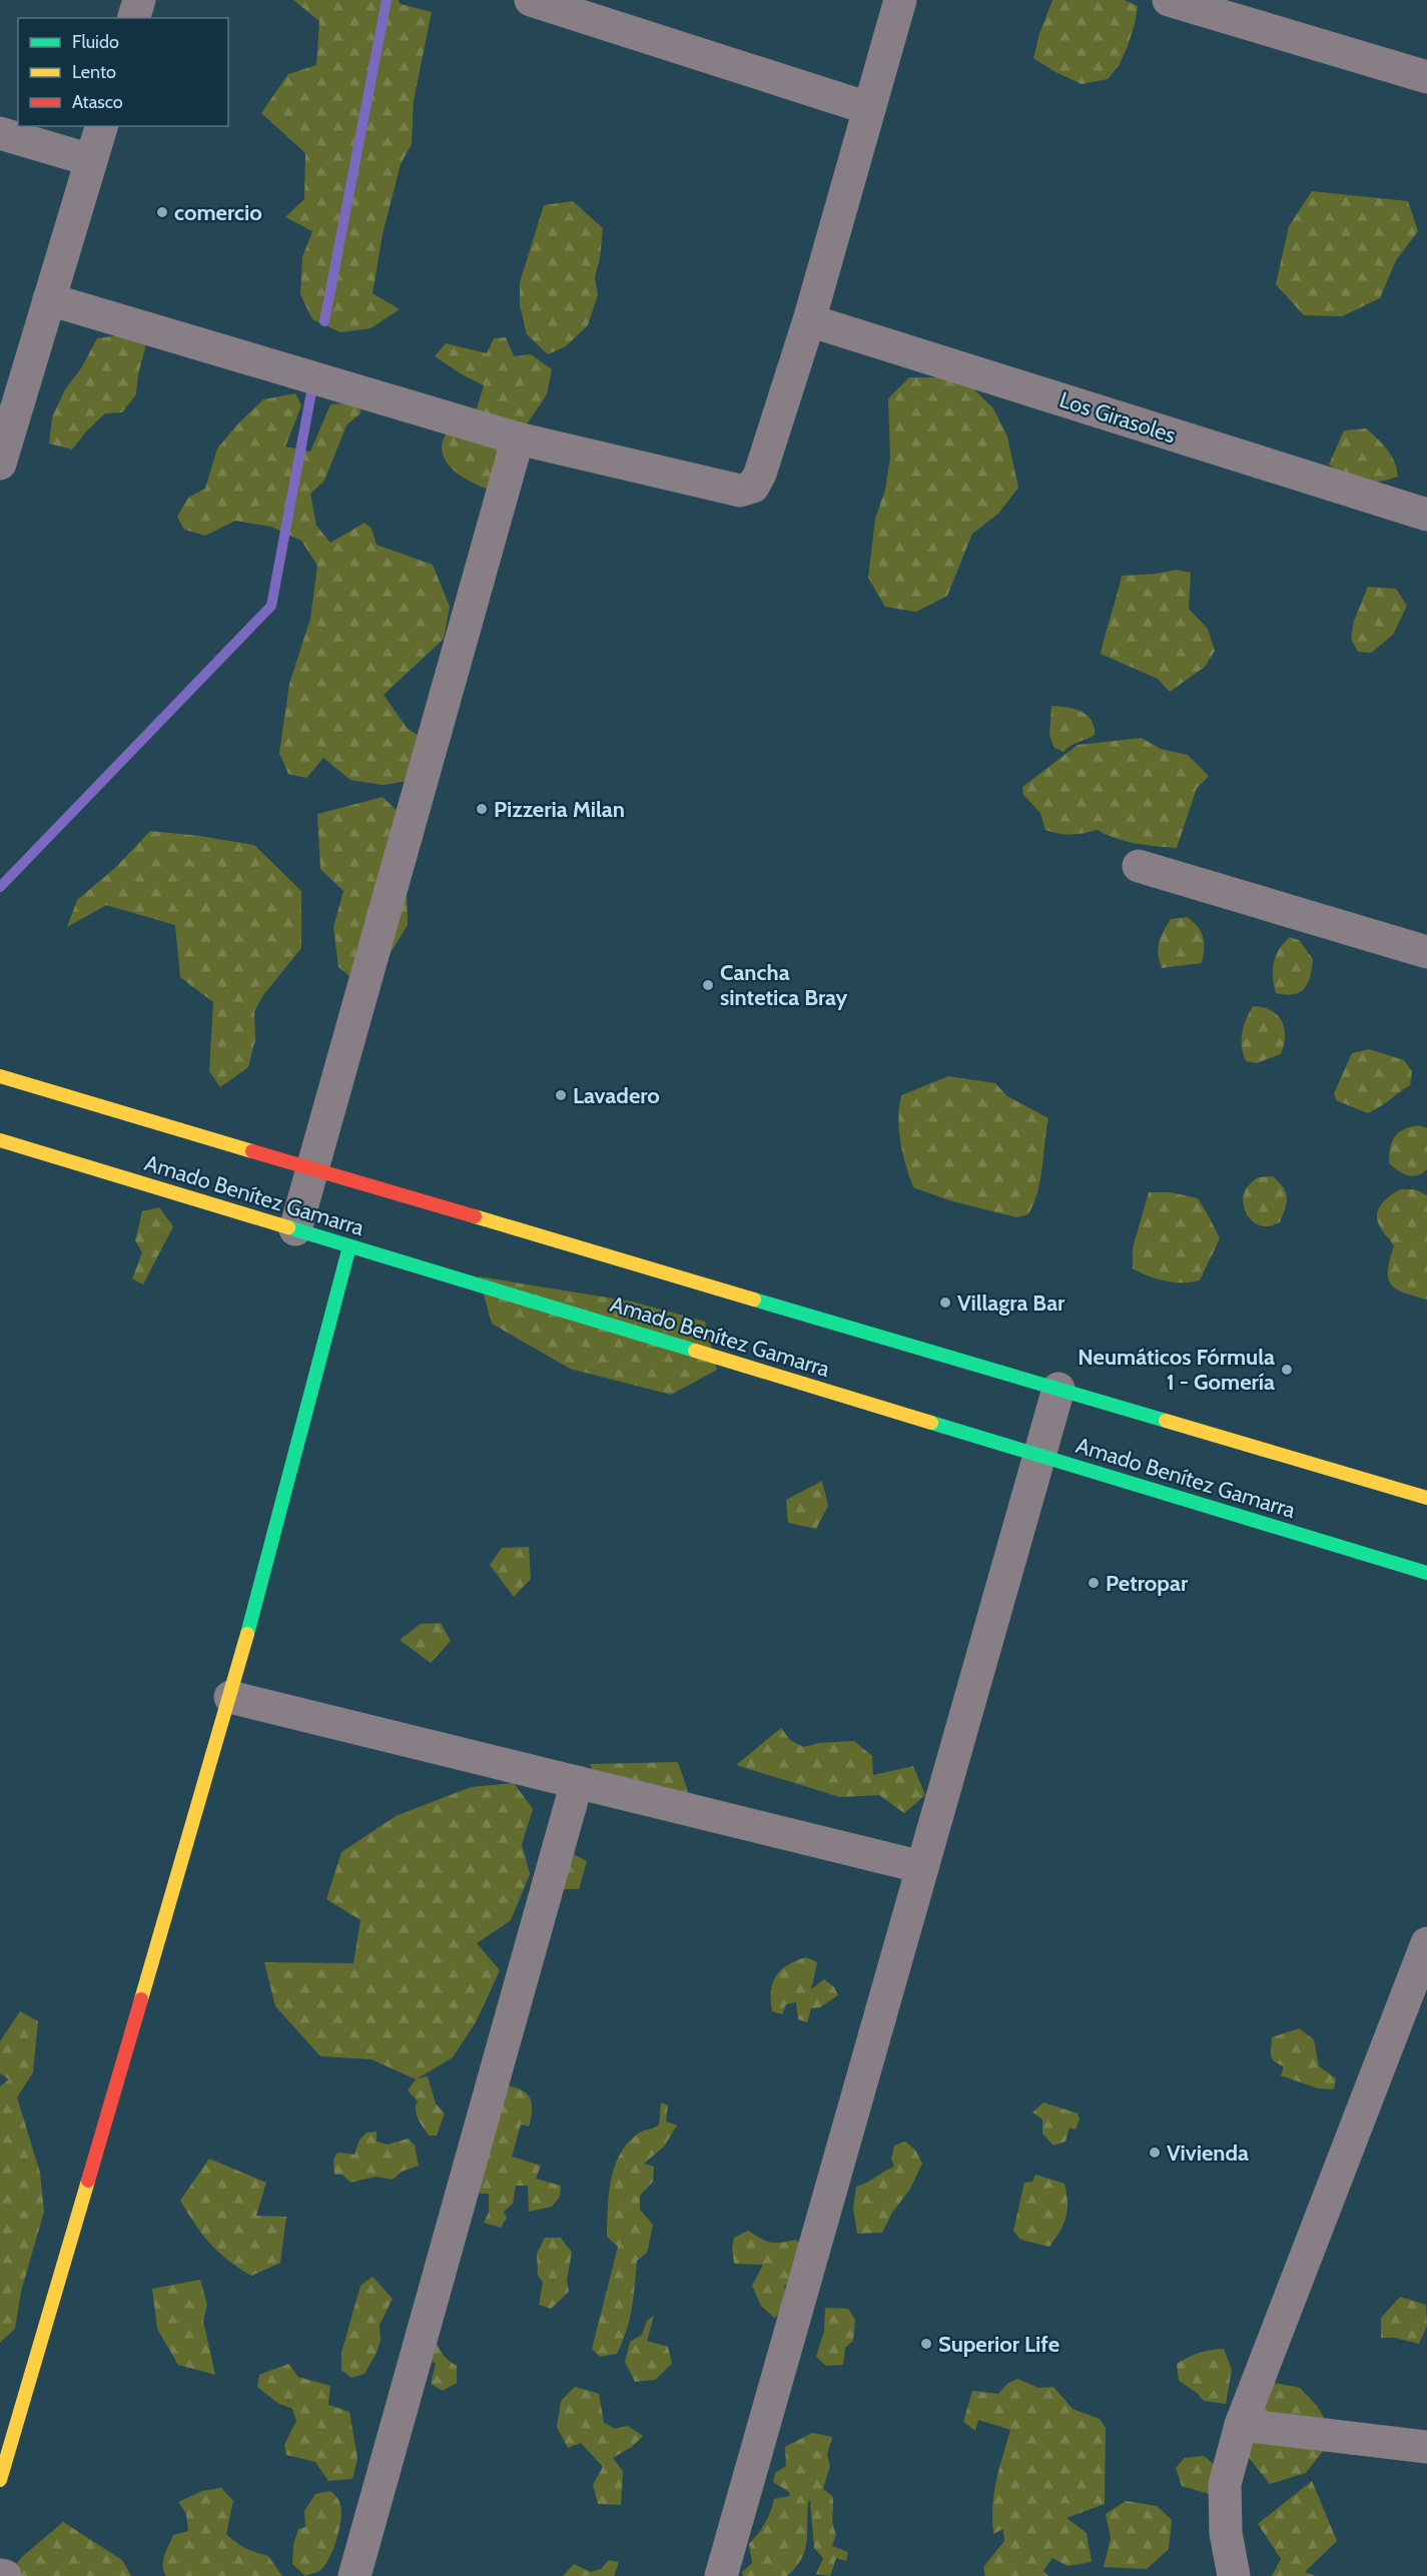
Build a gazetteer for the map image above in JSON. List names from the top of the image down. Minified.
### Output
{"streets":{"main road":["Amado Benítez Gamarra"],"street":["Los Girasoles"]},"places":["comercio","Pizzeria Milan","Cancha sintetica Bray","Lavadero","Villagra Bar","Neumáticos Fórmula 1 - Gomería","Petropar","Vivienda","Superior Life"],"legend":["Fluido","Lento","Atasco"]}
